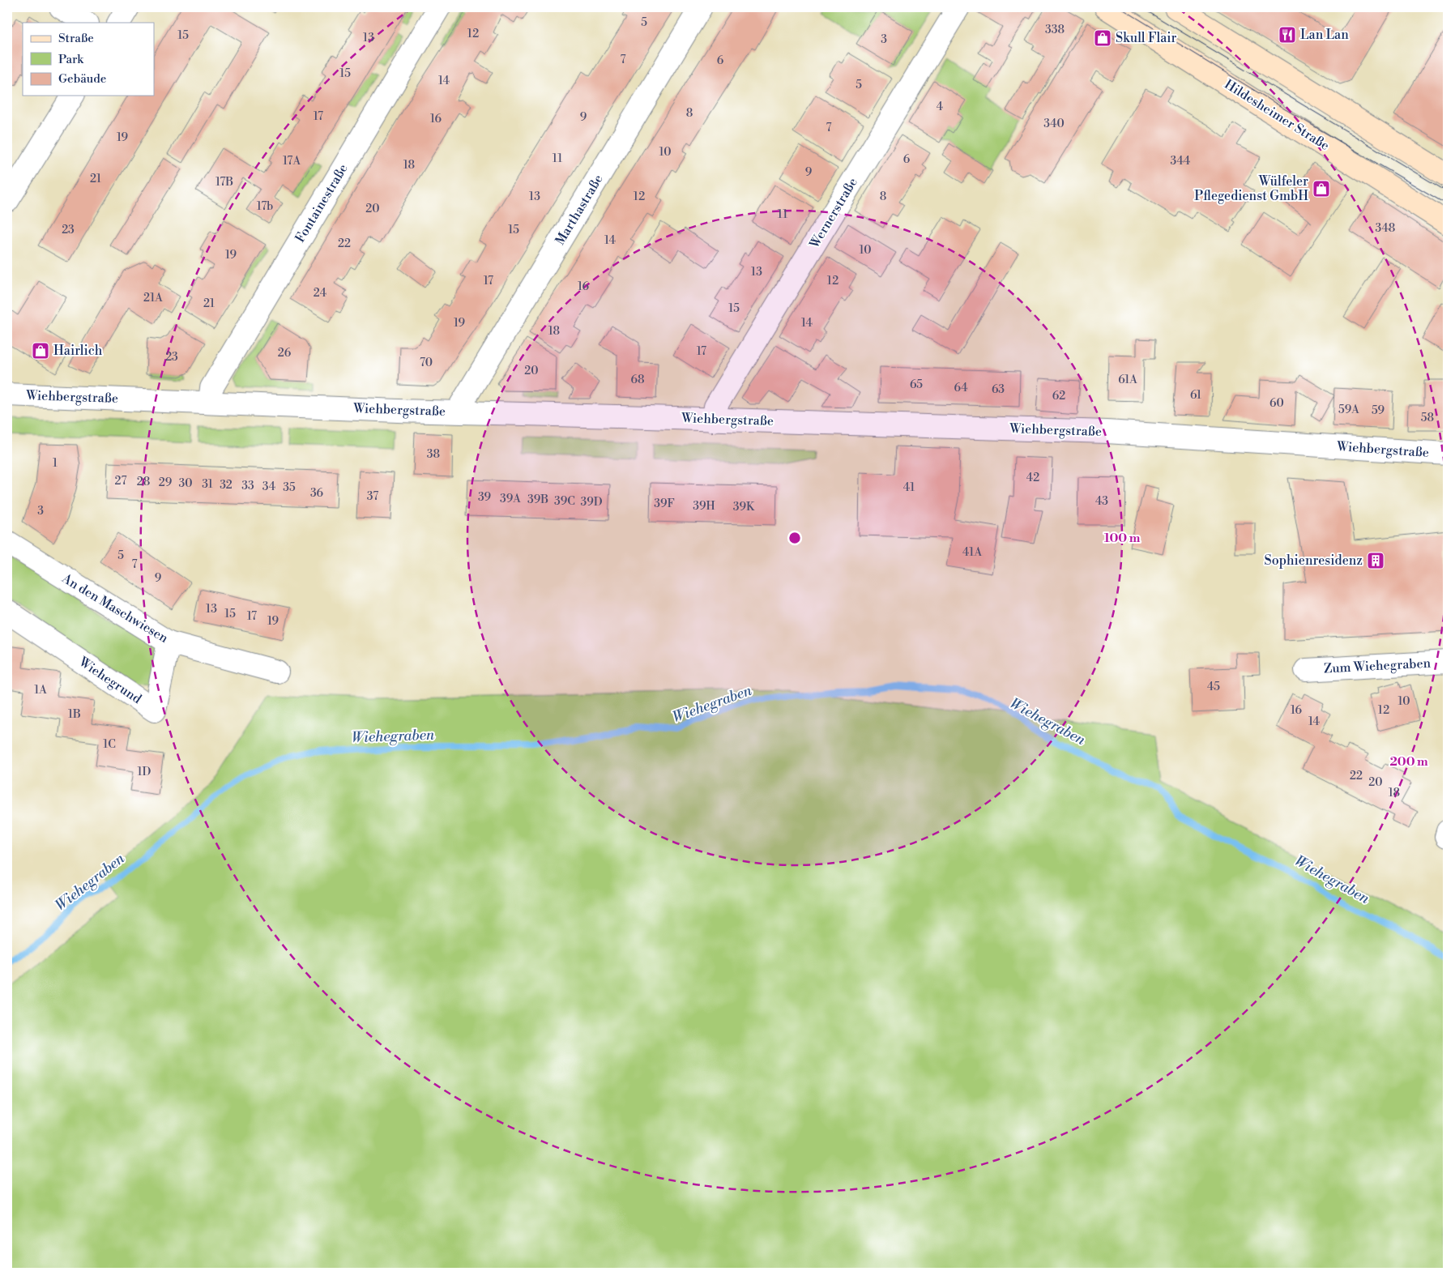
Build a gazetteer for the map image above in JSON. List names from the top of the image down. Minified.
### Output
{"streets":{"main road":["Hildesheimer Straße"],"street":["Fontainestraße","Marthastraße","Wernerstraße","Wiehbergstraße","An den Maschwiesen","Zum Wiehegraben","Wiehegrund"]},"crossings":[["Fontainestraße","Wiehbergstraße"],["Marthastraße","Wiehbergstraße"],["Wernerstraße","Wiehbergstraße"],["An den Maschwiesen","Wiehegrund"]],"water":["Wiehegraben"],"places":{"restaurant":["Lan Lan"],"shop":["Skull Flair","Wülfeler Pflegedienst GmbH","Hairlich"],"building":["Sophienresidenz"]},"house_numbers":["5","338","12","15","13","3","7","6","15","14","5","4","8","17","9","16","340","7","19","10","11","6","17A","344","18","9","21","17B","13","12","8","17b","20","11","348","23","15","14","22","10","19","13","17","12","16","24","21A","21","15","19","14","18","17","26","23","70","20","68","61A","65","64","63","61","62","60","59A","59","58","38","1","42","27","28","29","30","31","32","33","34","35","41","36","37","39","39A","39B","39C","43","39D","39F","39H","39K","3","41A","5","7","9","13","15","17","19","45","1A","10","16","12","1B","14","1C","1D","22","20","18"],"legend":["Straße","Park","Gebäude"],"rings":["100 m","200 m"]}
